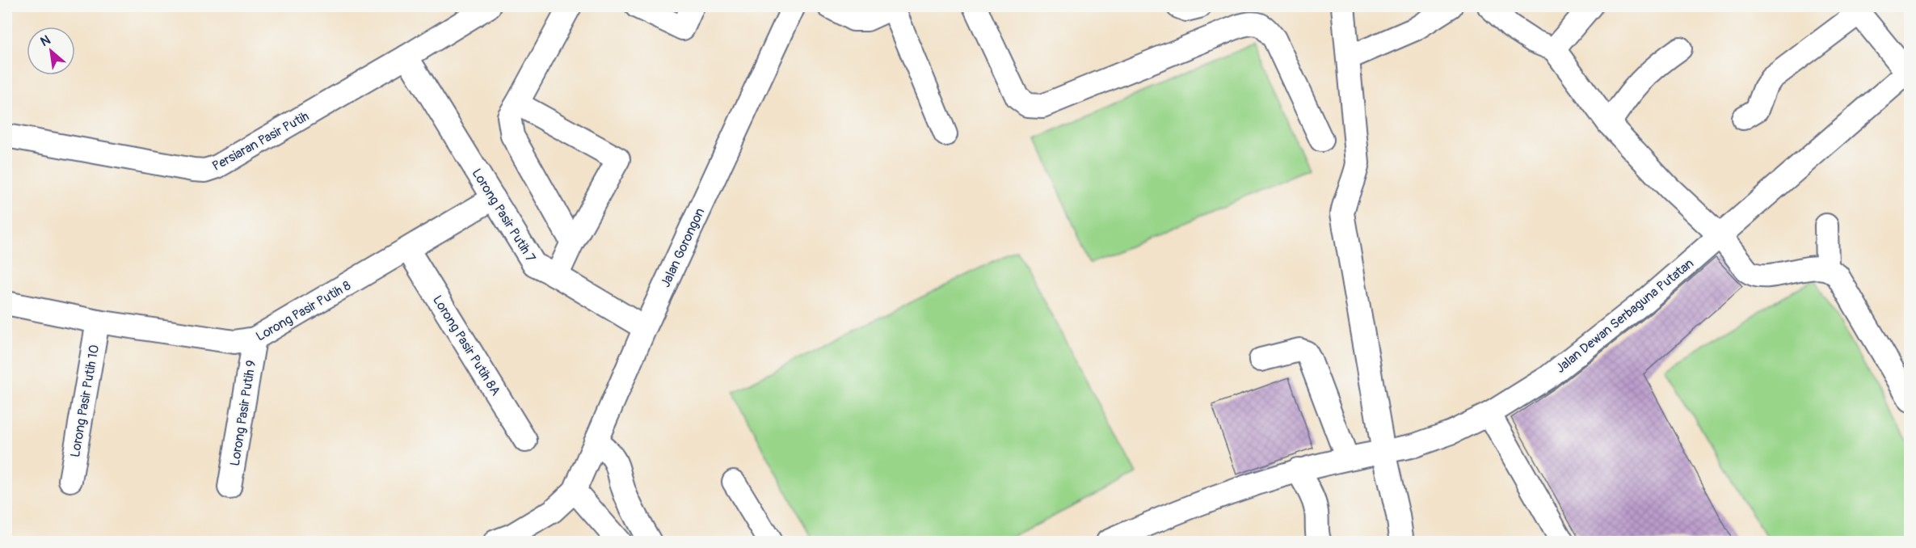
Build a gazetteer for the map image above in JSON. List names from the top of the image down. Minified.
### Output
{"streets":{"street":["Persiaran Pasir Putih","Lorong Pasir Putih 7","Jalan Gorongon","Lorong Pasir Putih 8","Jalan Dewan Serbaguna Putatan","Lorong Pasir Putih 8A","Lorong Pasir Putih 10","Lorong Pasir Putih 9"]},"crossings":[["Persiaran Pasir Putih","Lorong Pasir Putih 7"],["Lorong Pasir Putih 7","Jalan Gorongon"],["Lorong Pasir Putih 7","Lorong Pasir Putih 8"],["Lorong Pasir Putih 8","Lorong Pasir Putih 8A"],["Lorong Pasir Putih 8","Lorong Pasir Putih 10"],["Lorong Pasir Putih 8","Lorong Pasir Putih 9"]],"north":"top left"}
